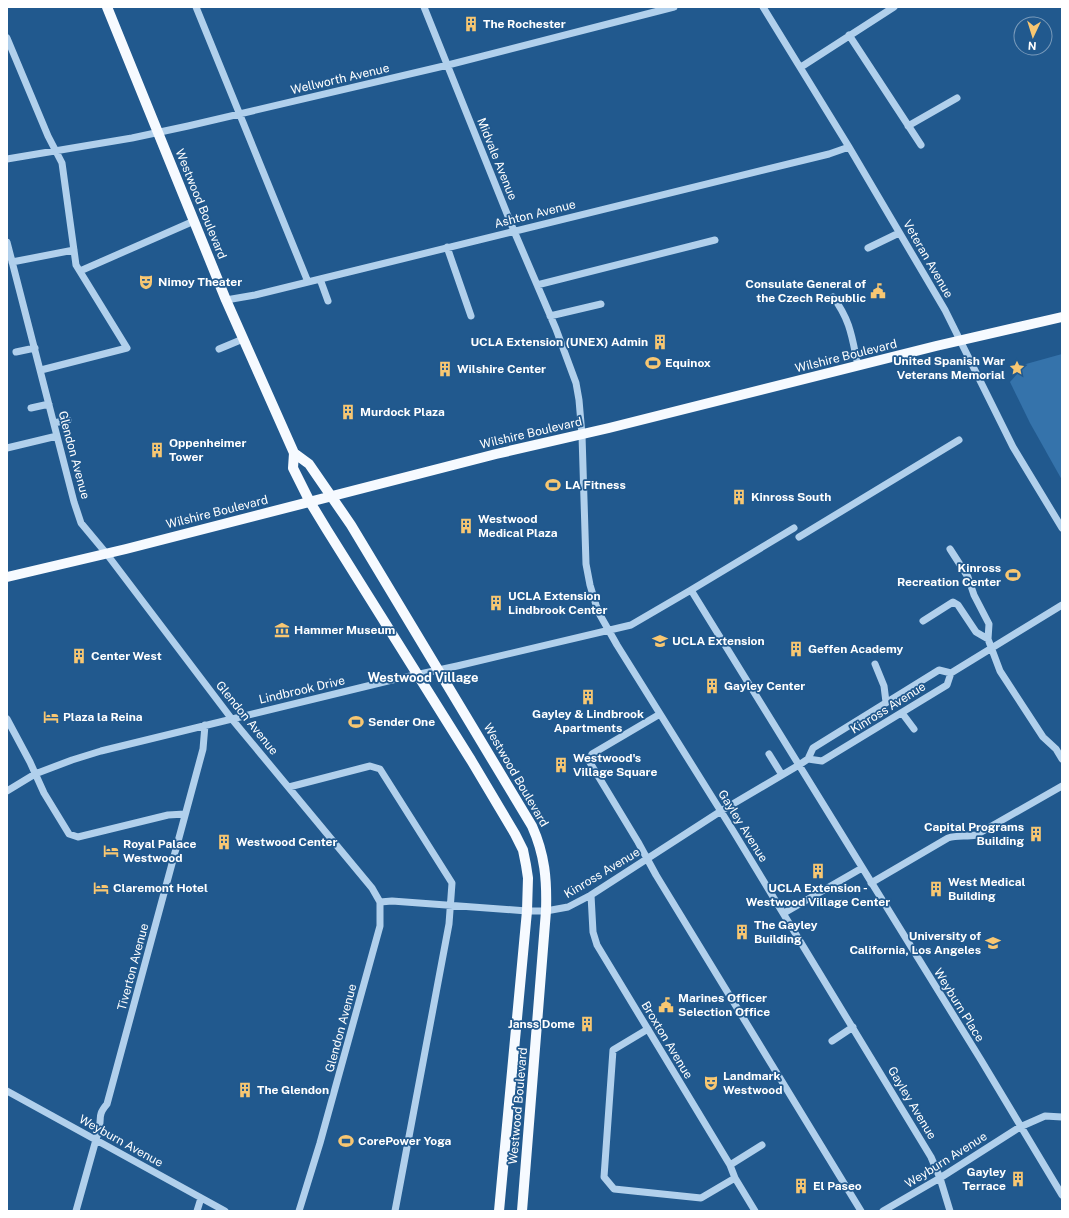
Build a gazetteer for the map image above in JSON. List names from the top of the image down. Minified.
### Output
{"streets":{"main road":["Westwood Boulevard","Wilshire Boulevard"],"street":["Wellworth Avenue","Midvale Avenue","Ashton Avenue","Veteran Avenue","Glendon Avenue","Lindbrook Drive","Kinross Avenue","Gayley Avenue","Tiverton Avenue","Weyburn Place","Broxton Avenue","Weyburn Avenue"]},"crossings":[["Wellworth Avenue","Midvale Avenue"],["Wellworth Avenue","Westwood Boulevard"],["Midvale Avenue","Ashton Avenue"],["Midvale Avenue","Wilshire Boulevard"],["Midvale Avenue","Gayley Avenue"],["Westwood Boulevard","Ashton Avenue"],["Westwood Boulevard","Wilshire Boulevard"],["Westwood Boulevard","Lindbrook Drive"],["Westwood Boulevard","Kinross Avenue"],["Ashton Avenue","Veteran Avenue"],["Veteran Avenue","Wilshire Boulevard"],["Wilshire Boulevard","Glendon Avenue"],["Wilshire Boulevard","Gayley Avenue"],["Glendon Avenue","Lindbrook Drive"],["Glendon Avenue","Kinross Avenue"],["Lindbrook Drive","Gayley Avenue"],["Lindbrook Drive","Tiverton Avenue"],["Lindbrook Drive","Weyburn Place"],["Kinross Avenue","Gayley Avenue"],["Kinross Avenue","Weyburn Place"],["Kinross Avenue","Broxton Avenue"],["Gayley Avenue","Weyburn Avenue"],["Tiverton Avenue","Weyburn Avenue"],["Weyburn Place","Weyburn Avenue"]],"districts":["Westwood Village"],"places":{"building":["The Rochester","UCLA Extension (UNEX) Admin","Wilshire Center","Murdock Plaza","Oppenheimer Tower","Kinross South","Westwood Medical Plaza","UCLA Extension Lindbrook Center","Geffen Academy","Center West","Gayley Center","Gayley & Lindbrook Apartments","Westwood's Village Square","Capital Programs Building","Westwood Center","UCLA Extension - Westwood Village Center","West Medical Building","The Gayley Building","Janss Dome","The Glendon","Gayley Terrace","El Paseo"],"theatre":["Nimoy Theater","Landmark Westwood"],"public building":["Consulate General of the Czech Republic","Marines Officer Selection Office"],"sports":["Equinox","LA Fitness","Kinross Recreation Center","Sender One","CorePower Yoga"],"place":["United Spanish War Veterans Memorial"],"museum":["Hammer Museum"],"school or university":["UCLA Extension","University of California, Los Angeles"],"hotel":["Plaza la Reina","Royal Palace Westwood","Claremont Hotel"]},"north":"bottom"}
